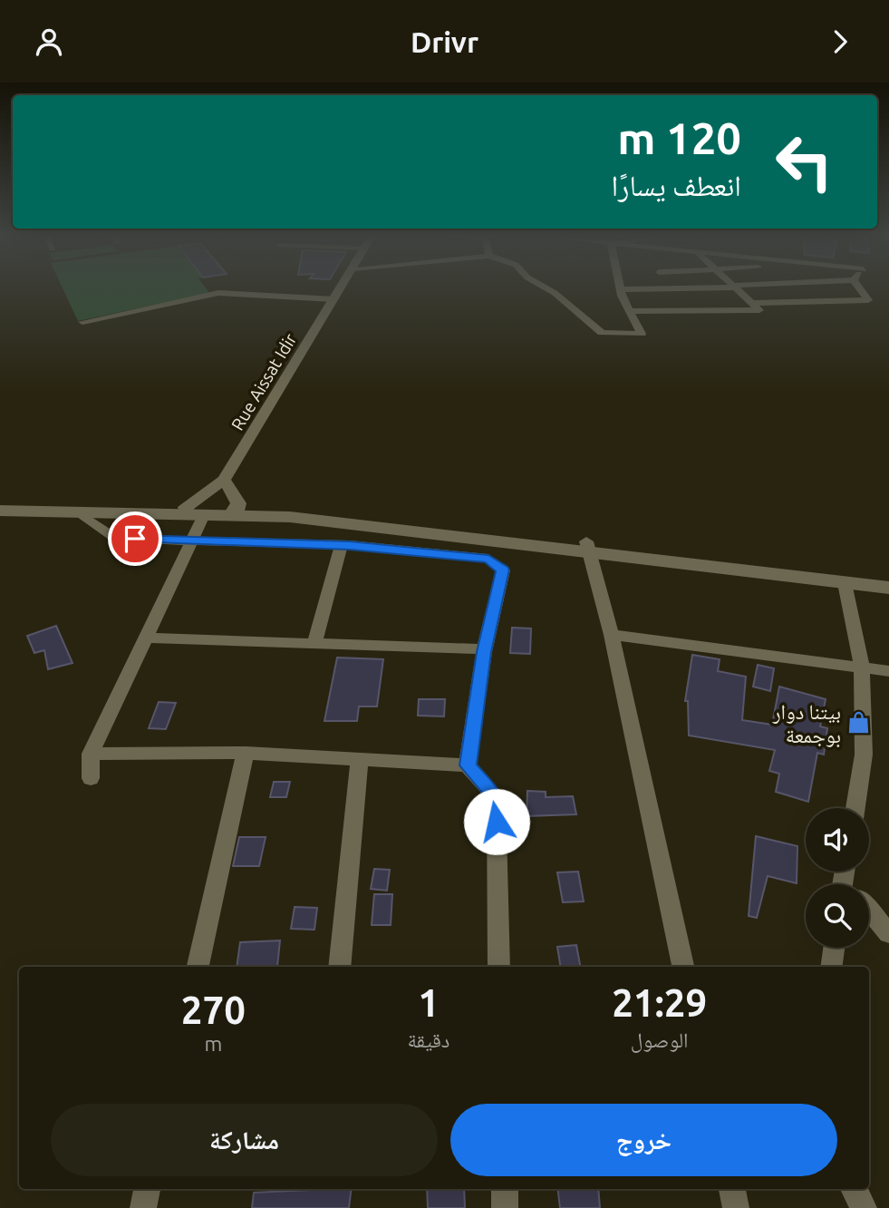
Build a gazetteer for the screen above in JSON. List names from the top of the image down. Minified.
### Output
{"streets":{"street":["Rue Aissat Idir"]},"places":{"shop":["بيتنا دوار بوجمعة"]},"page":{"header":"Drivr","turn":["120 m","انعطف يسارًا"],"eta":["21:29","الوصول","1","دقيقة","270","m"],"buttons":["خروج","مشاركة"]}}
